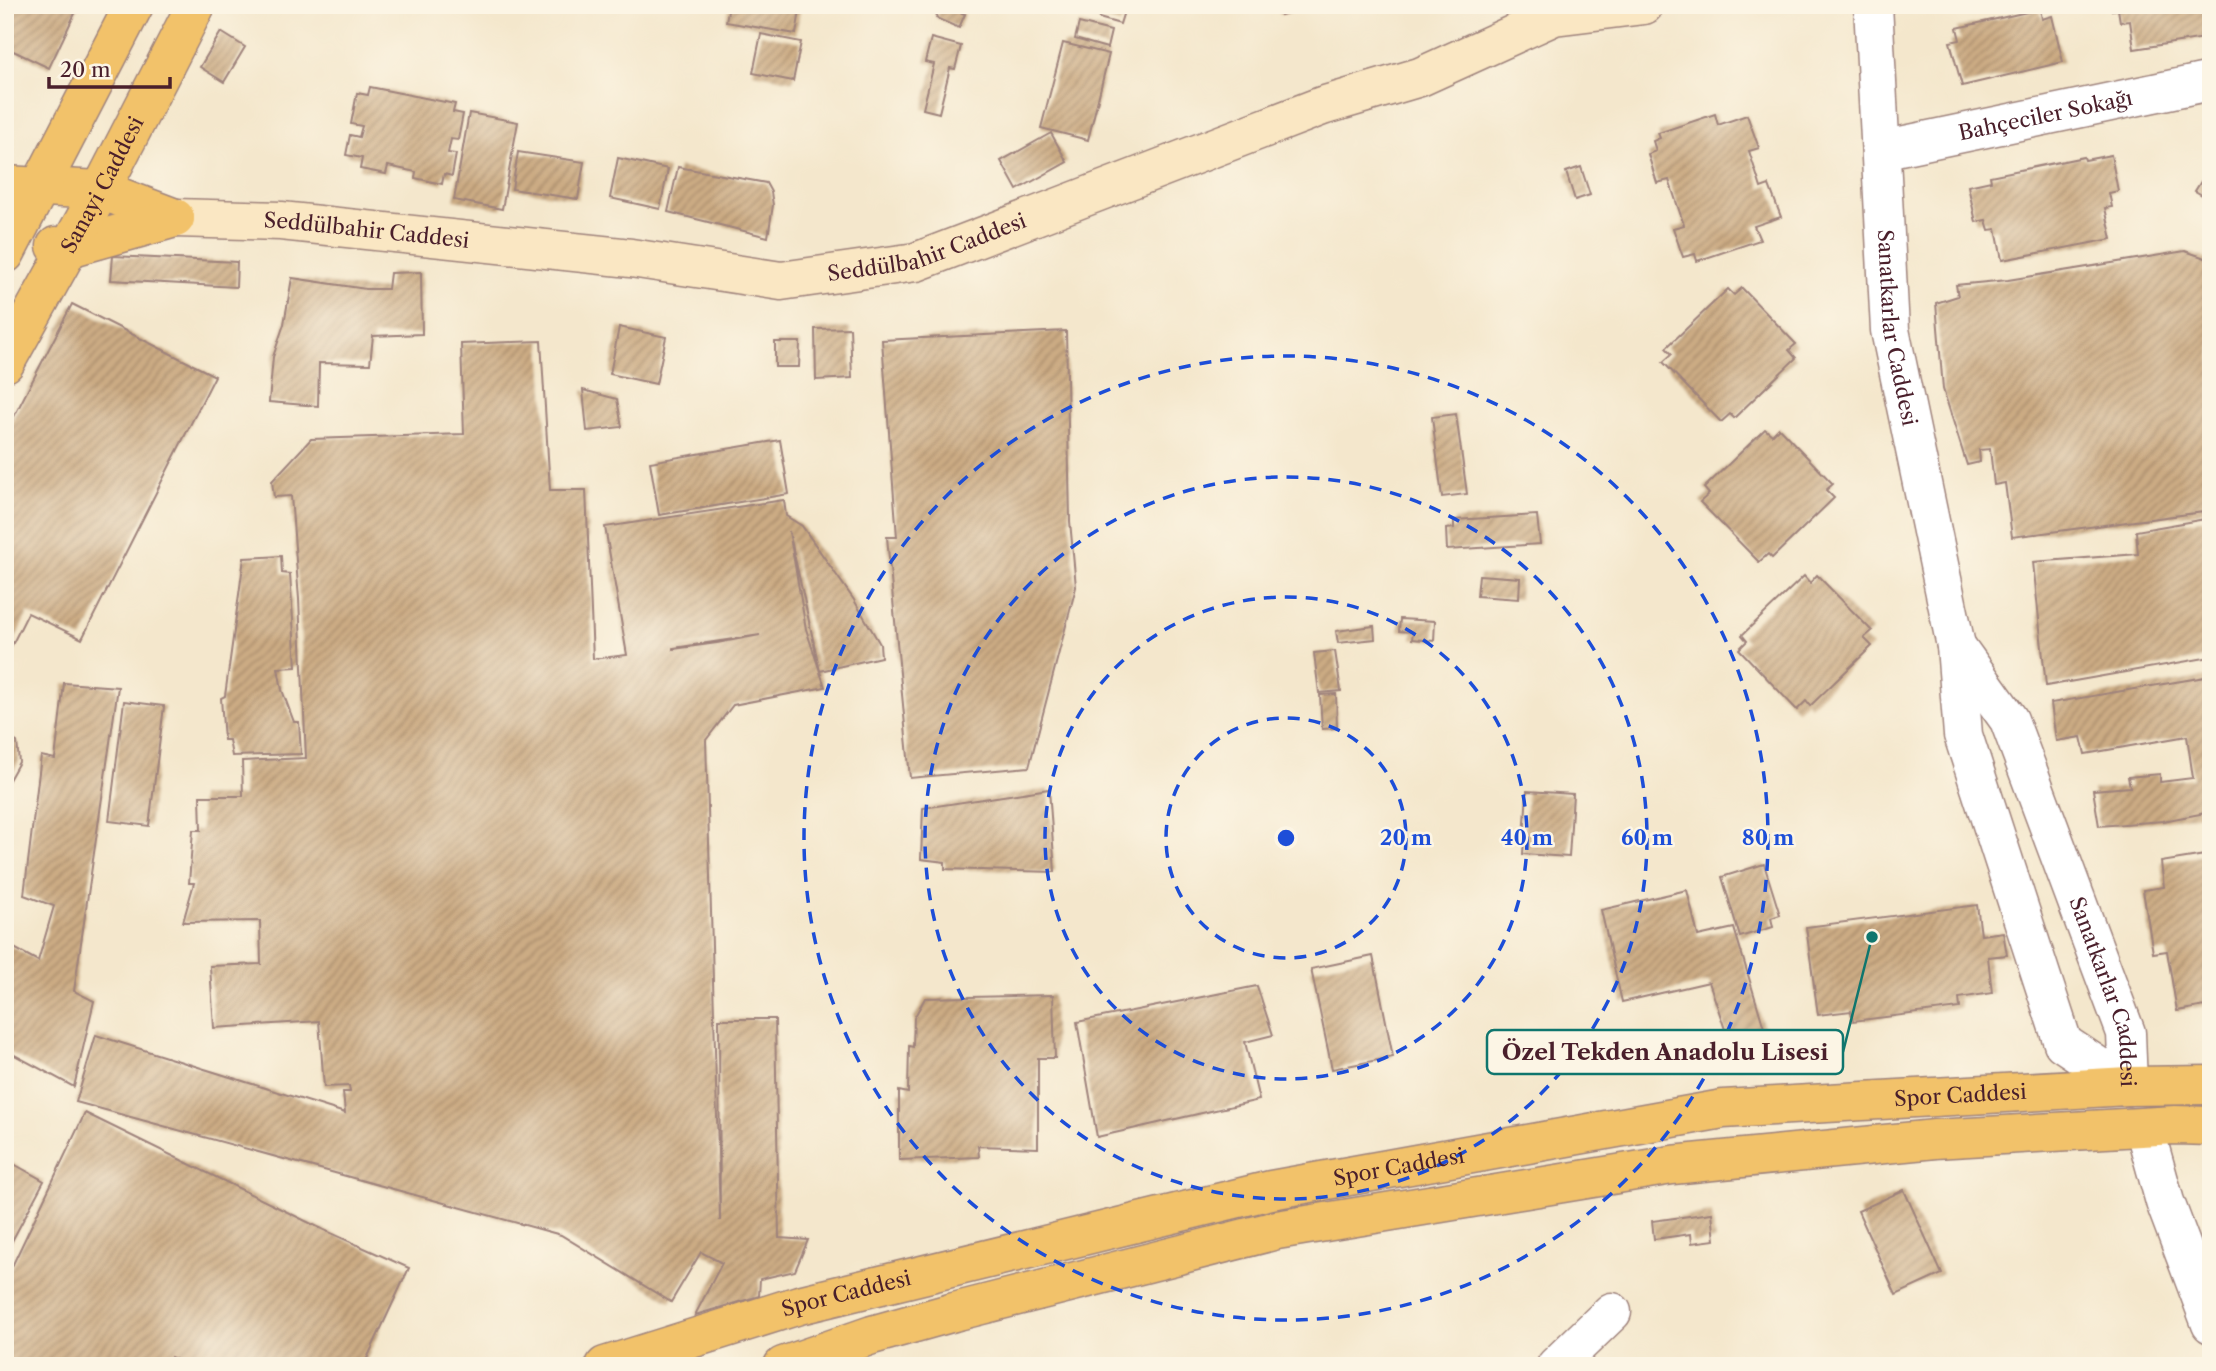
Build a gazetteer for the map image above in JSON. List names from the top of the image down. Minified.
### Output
{"streets":{"main road":["Sanayi Caddesi","Spor Caddesi"],"street":["Bahçeciler Sokağı","Seddülbahir Caddesi","Sanatkarlar Caddesi"]},"crossings":[["Bahçeciler Sokağı","Sanatkarlar Caddesi"],["Sanatkarlar Caddesi","Spor Caddesi"]],"places":["Özel Tekden Anadolu Lisesi"],"scale_bar":"20 m","rings":["20 m","40 m","60 m","80 m"]}
